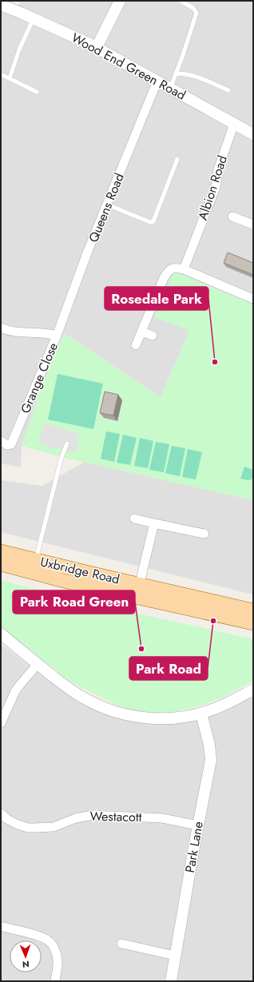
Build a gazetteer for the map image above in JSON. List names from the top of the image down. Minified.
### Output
{"streets":{"main road":["Uxbridge Road"],"street":["Wood End Green Road","Albion Road","Queens Road","Grange Close","Westacott","Park Lane"]},"crossings":[["Wood End Green Road","Albion Road"],["Wood End Green Road","Queens Road"],["Queens Road","Grange Close"],["Westacott","Park Lane"]],"places":["Rosedale Park","Park Road","Park Road Green"],"north":"bottom"}
